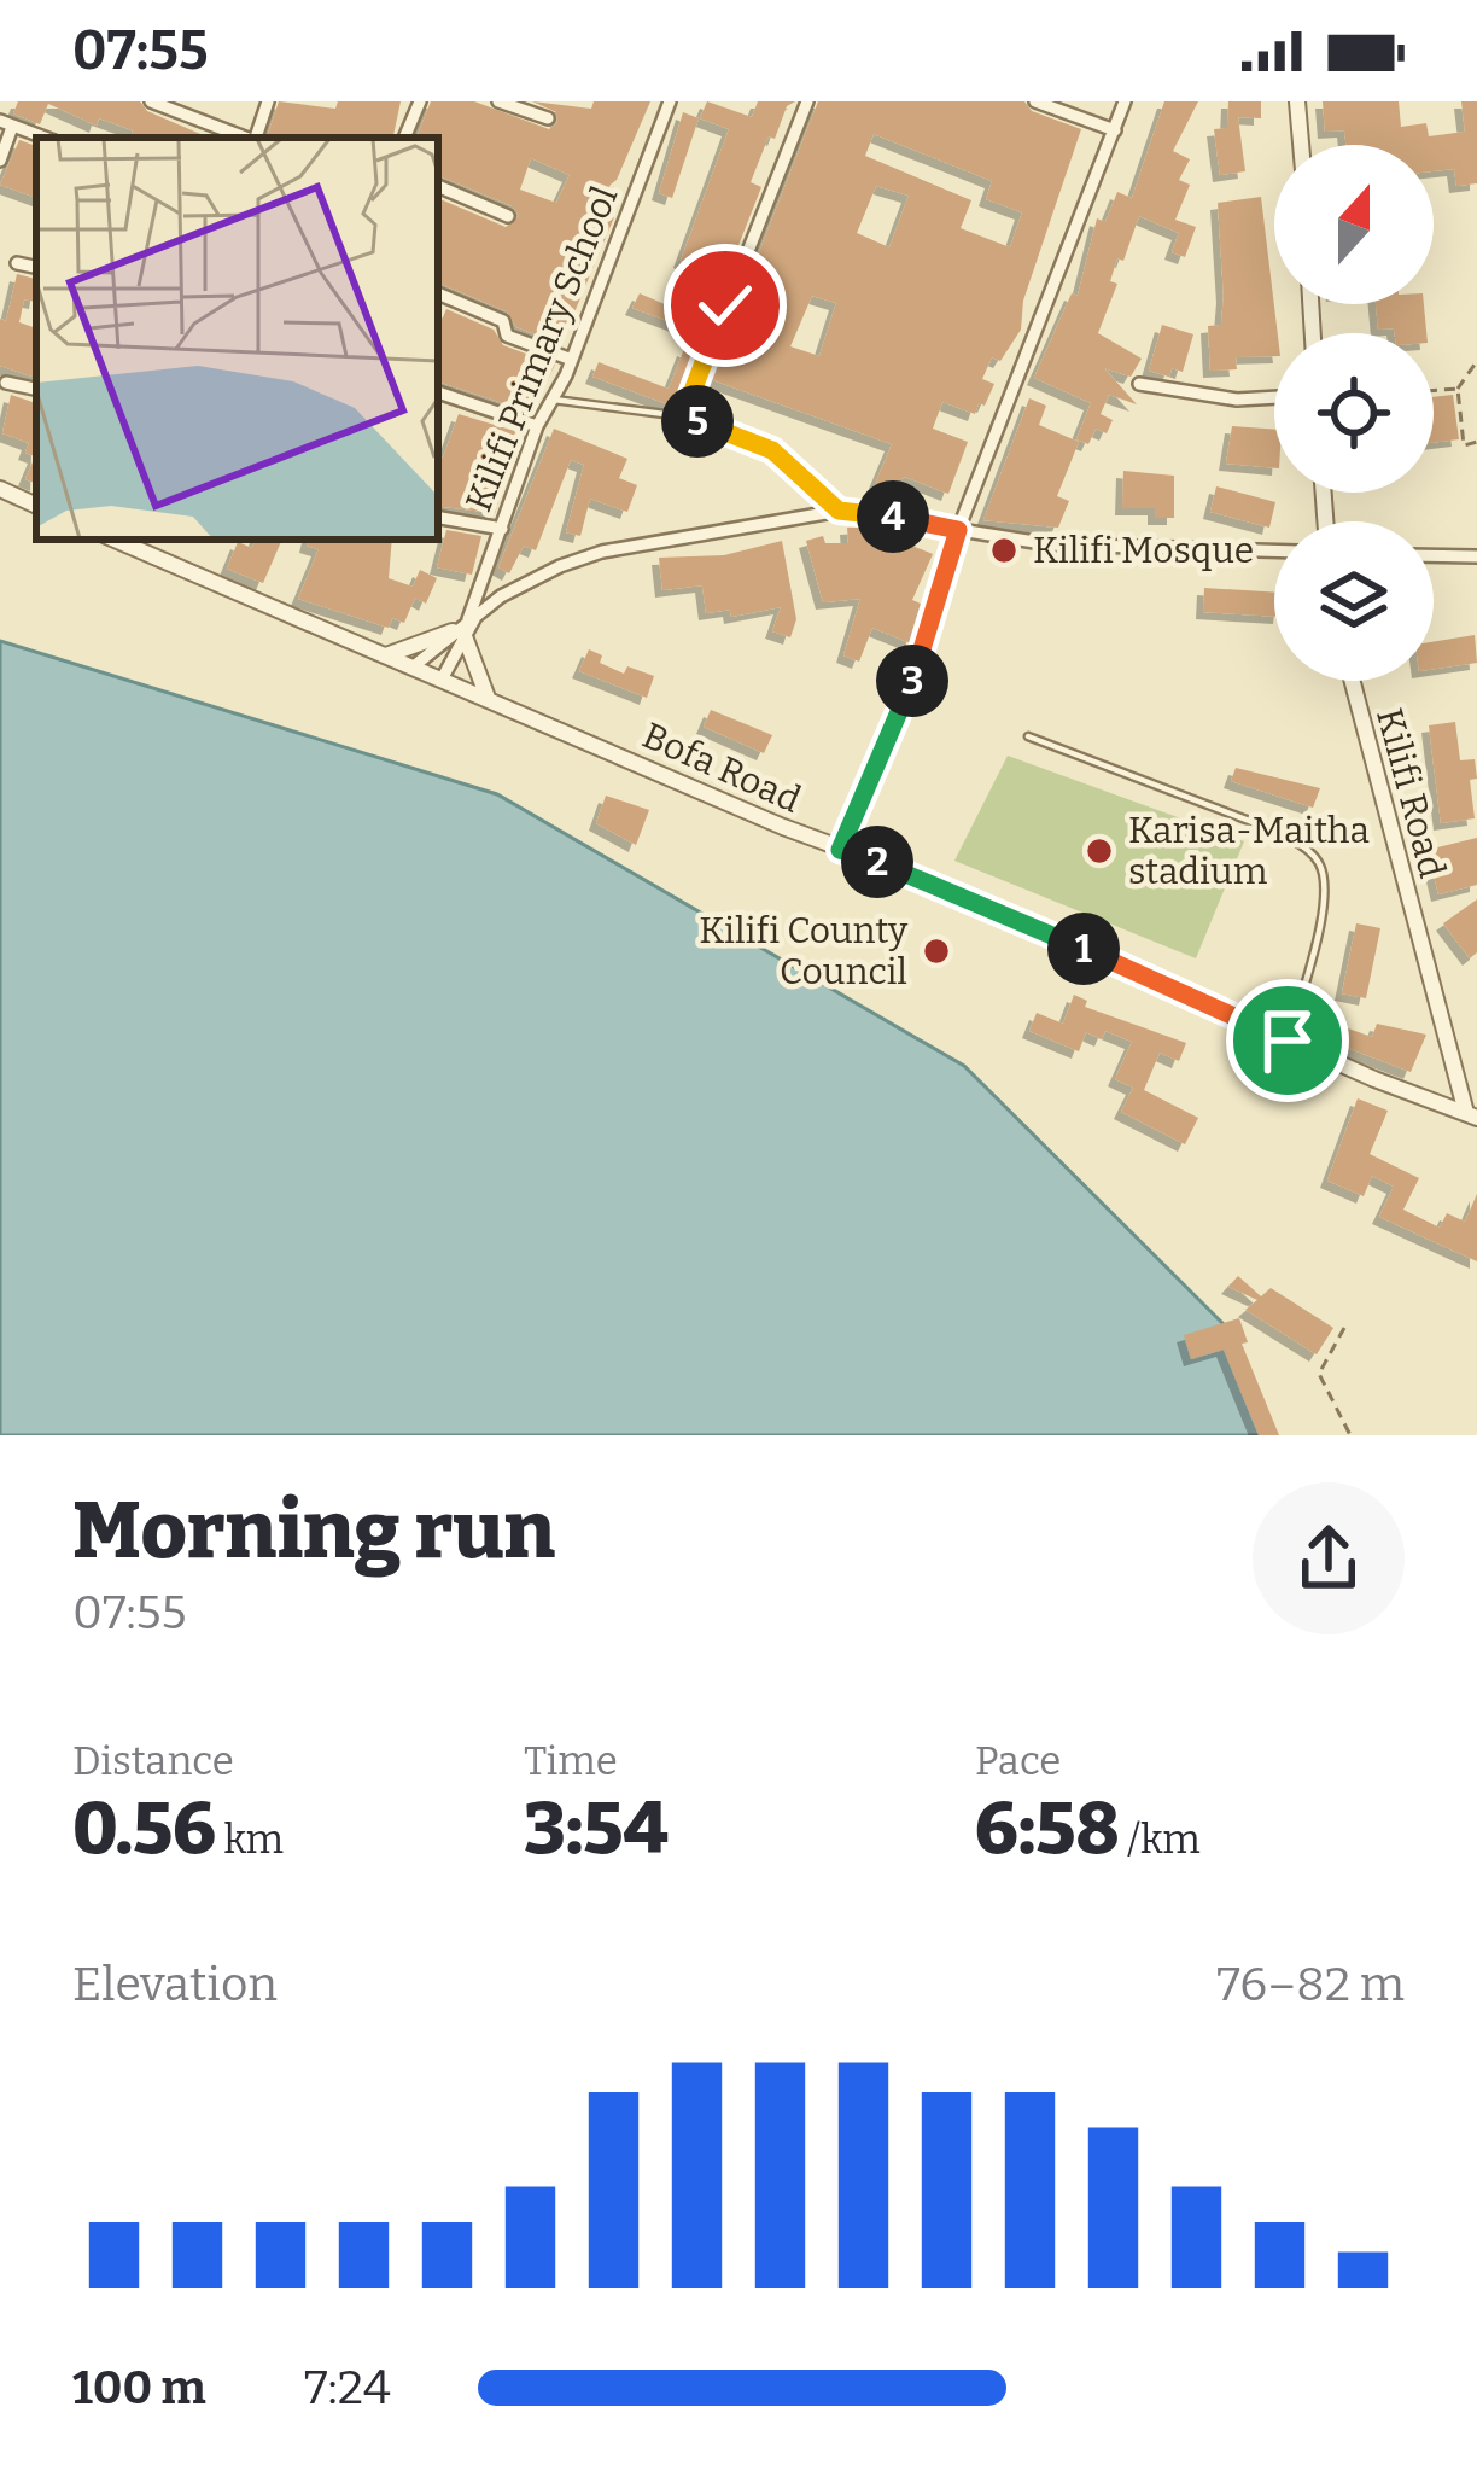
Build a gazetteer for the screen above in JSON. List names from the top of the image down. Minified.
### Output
{"streets":{"street":["Kilifi Primary School","Bofa Road","Kilifi Road"]},"crossings":[["Kilifi Primary School","Bofa Road"],["Bofa Road","Kilifi Road"]],"places":["Kilifi Mosque","Karisa-Maitha stadium","Kilifi County Council"],"north":"top","page":{"status":"07:55","pins":["5","4","3","2","1"],"heading":["Morning run","07:55"],"stats":[["Distance","0.56 km"],["Time","3:54"],["Pace","6:58 /km"]],"chart":["Elevation","76–82 m"],"list":[{"name":"100 m","note":"7:24"}]}}
